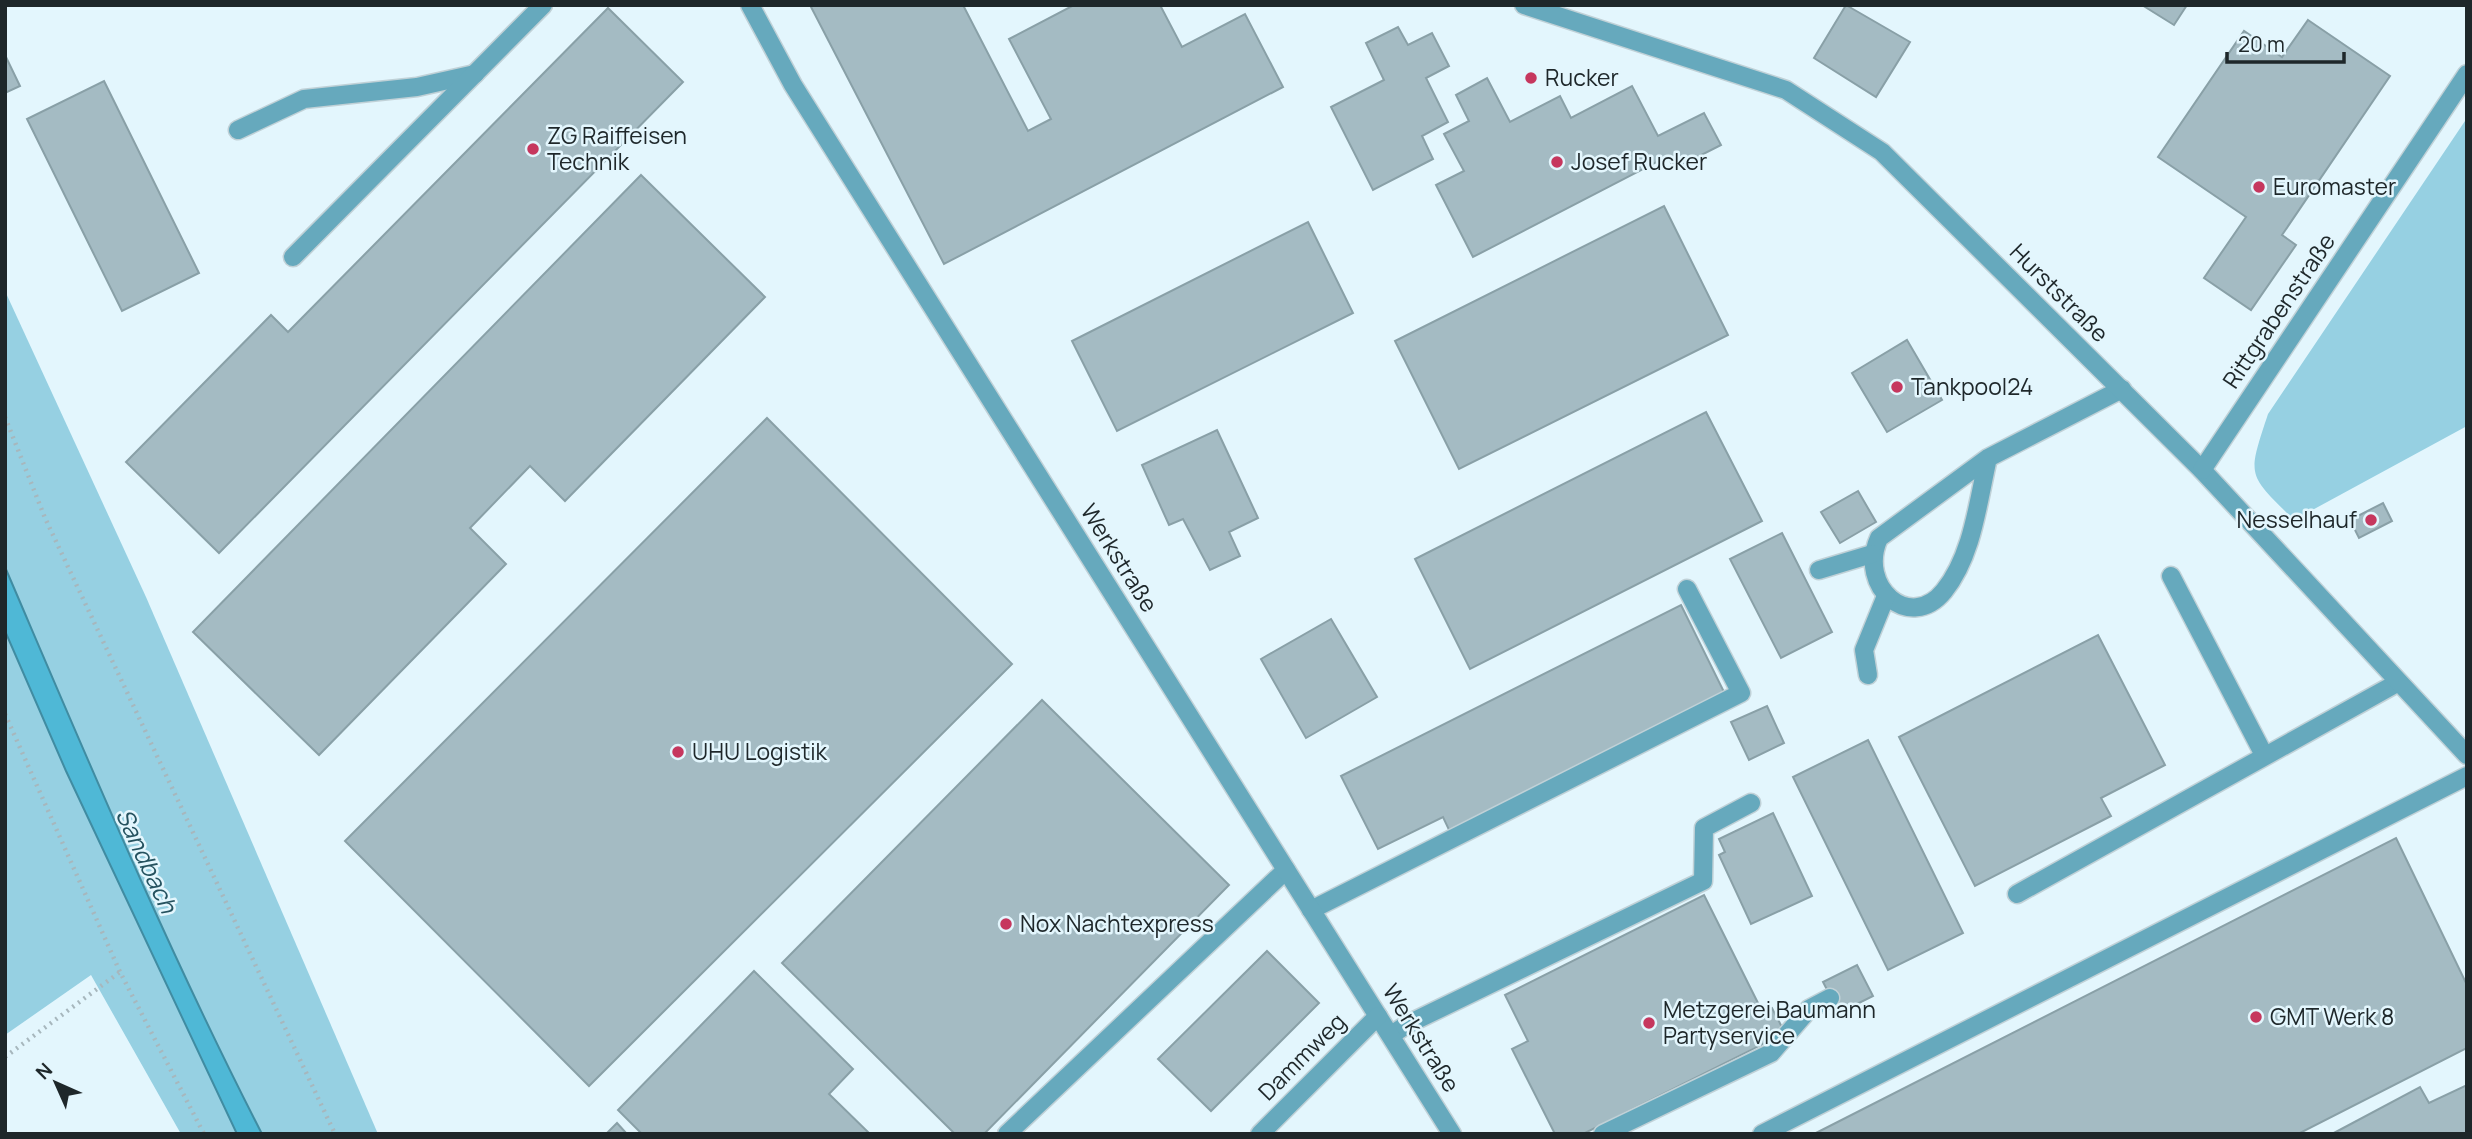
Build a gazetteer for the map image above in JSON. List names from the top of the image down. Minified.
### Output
{"streets":{"street":["Hurststraße","Rittgrabenstraße","Werkstraße","Dammweg"]},"crossings":[["Hurststraße","Rittgrabenstraße"],["Werkstraße","Dammweg"]],"water":["Sandbach"],"places":["Rucker","ZG Raiffeisen Technik","Josef Rucker","Euromaster","Tankpool24","Nesselhauf","UHU Logistik","Nox Nachtexpress","GMT Werk 8","Metzgerei Baumann Partyservice"],"scale_bar":"20 m","north":"top left"}
